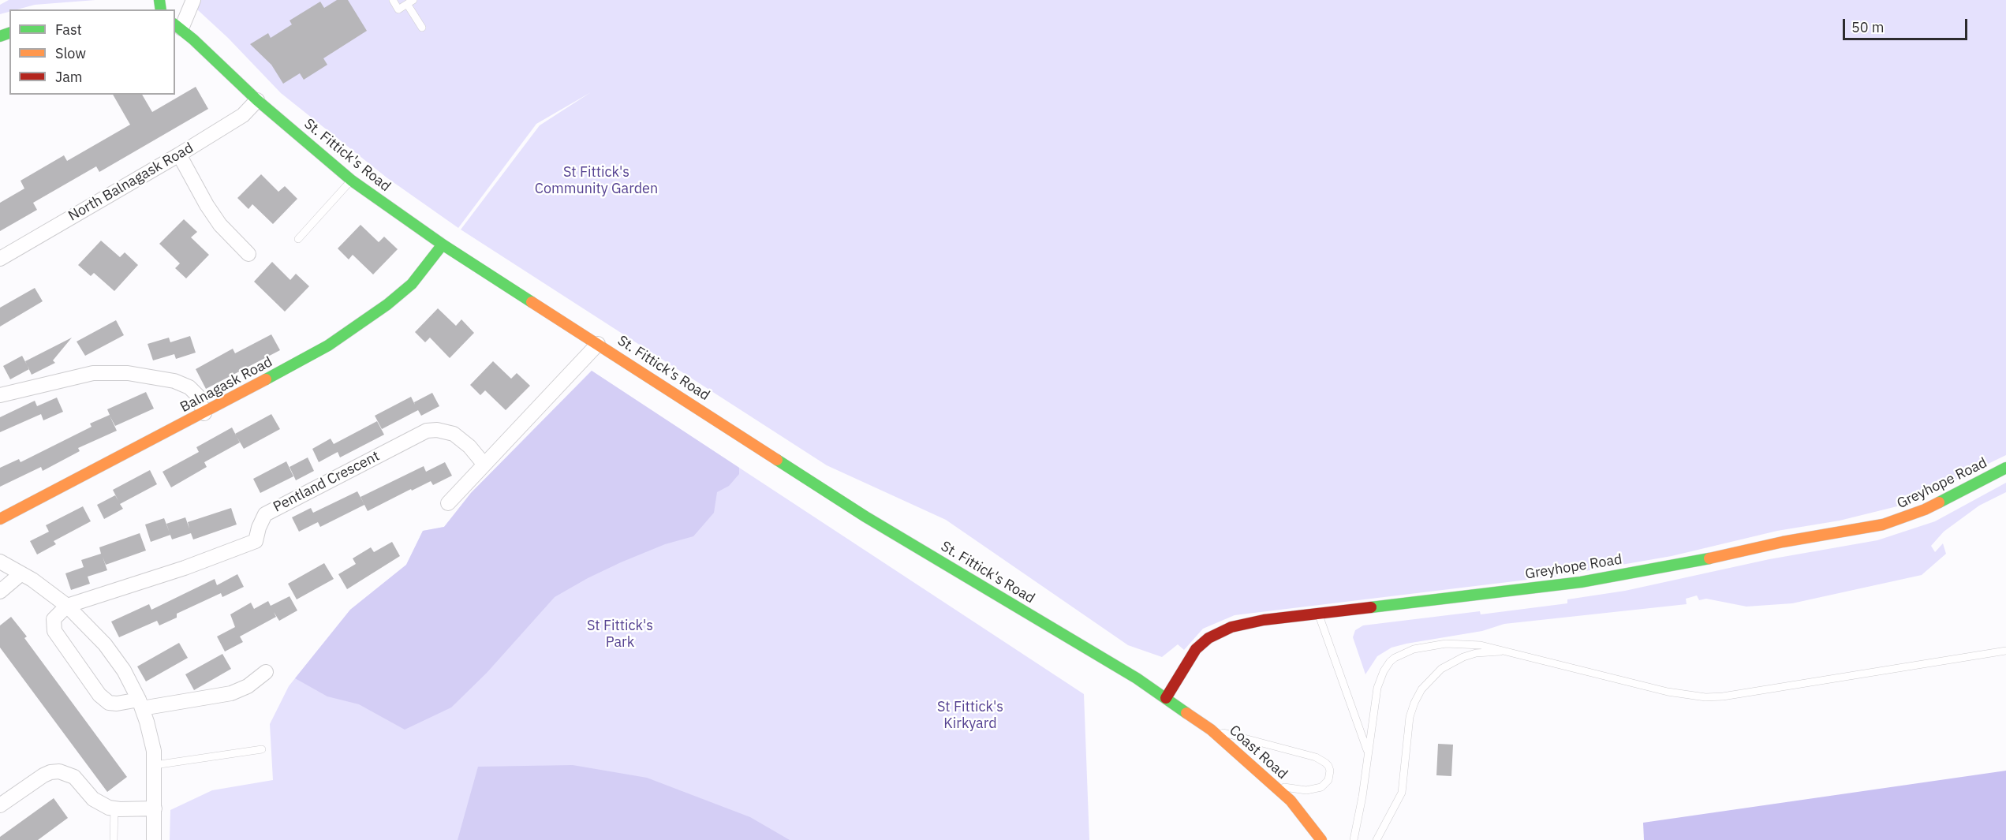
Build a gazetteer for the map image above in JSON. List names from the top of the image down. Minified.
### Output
{"streets":{"street":["St. Fittick's Road","North Balnagask Road","Balnagask Road","Pentland Crescent","Greyhope Road","Coast Road"]},"crossings":[["St. Fittick's Road","North Balnagask Road"],["St. Fittick's Road","Balnagask Road"],["St. Fittick's Road","Greyhope Road"],["St. Fittick's Road","Coast Road"],["Greyhope Road","Coast Road"]],"parks":["St Fittick's Community Garden","St Fittick's Park","St Fittick's Kirkyard"],"legend":["Fast","Slow","Jam"],"scale_bar":"50 m"}
